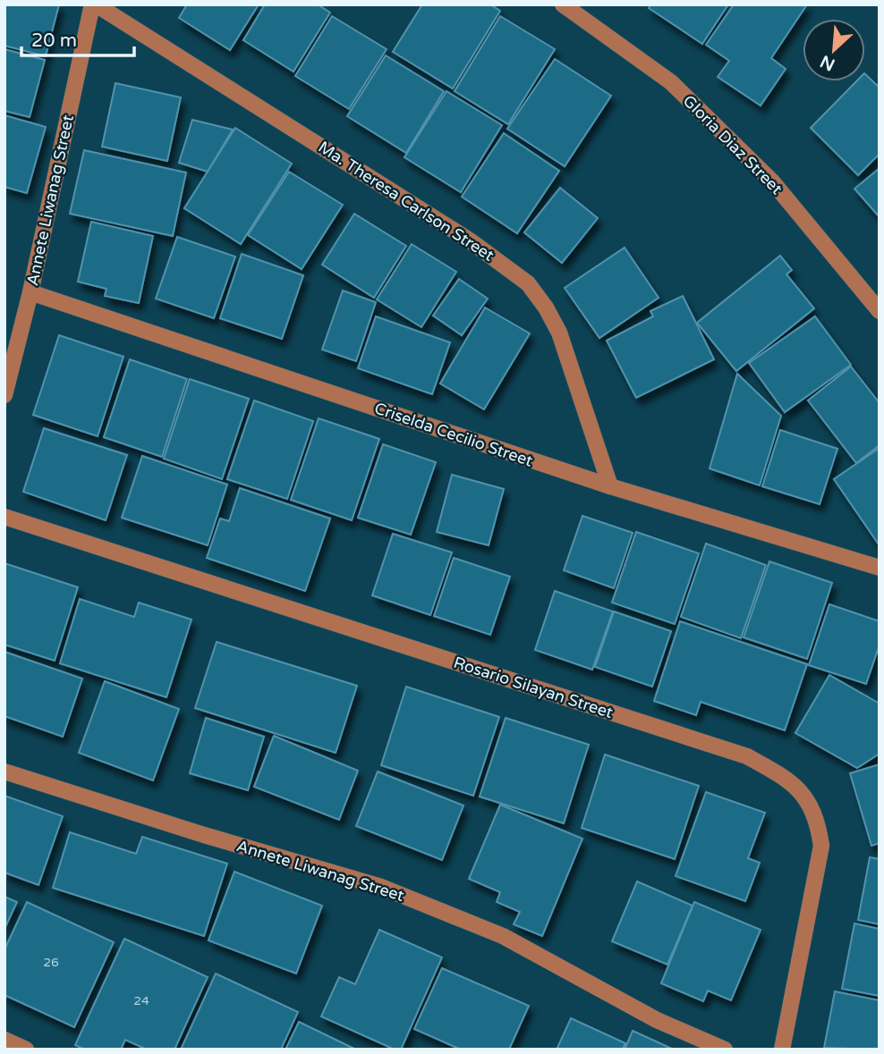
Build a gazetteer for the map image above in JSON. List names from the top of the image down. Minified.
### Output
{"streets":{"street":["Gloria Diaz Street","Annete Liwanag Street","Ma. Theresa Carlson Street","Criselda Cecilio Street","Rosario Silayan Street"]},"crossings":[["Annete Liwanag Street","Ma. Theresa Carlson Street"],["Annete Liwanag Street","Criselda Cecilio Street"],["Ma. Theresa Carlson Street","Criselda Cecilio Street"]],"house_numbers":["26","24"],"scale_bar":"20 m","north":"bottom left"}
